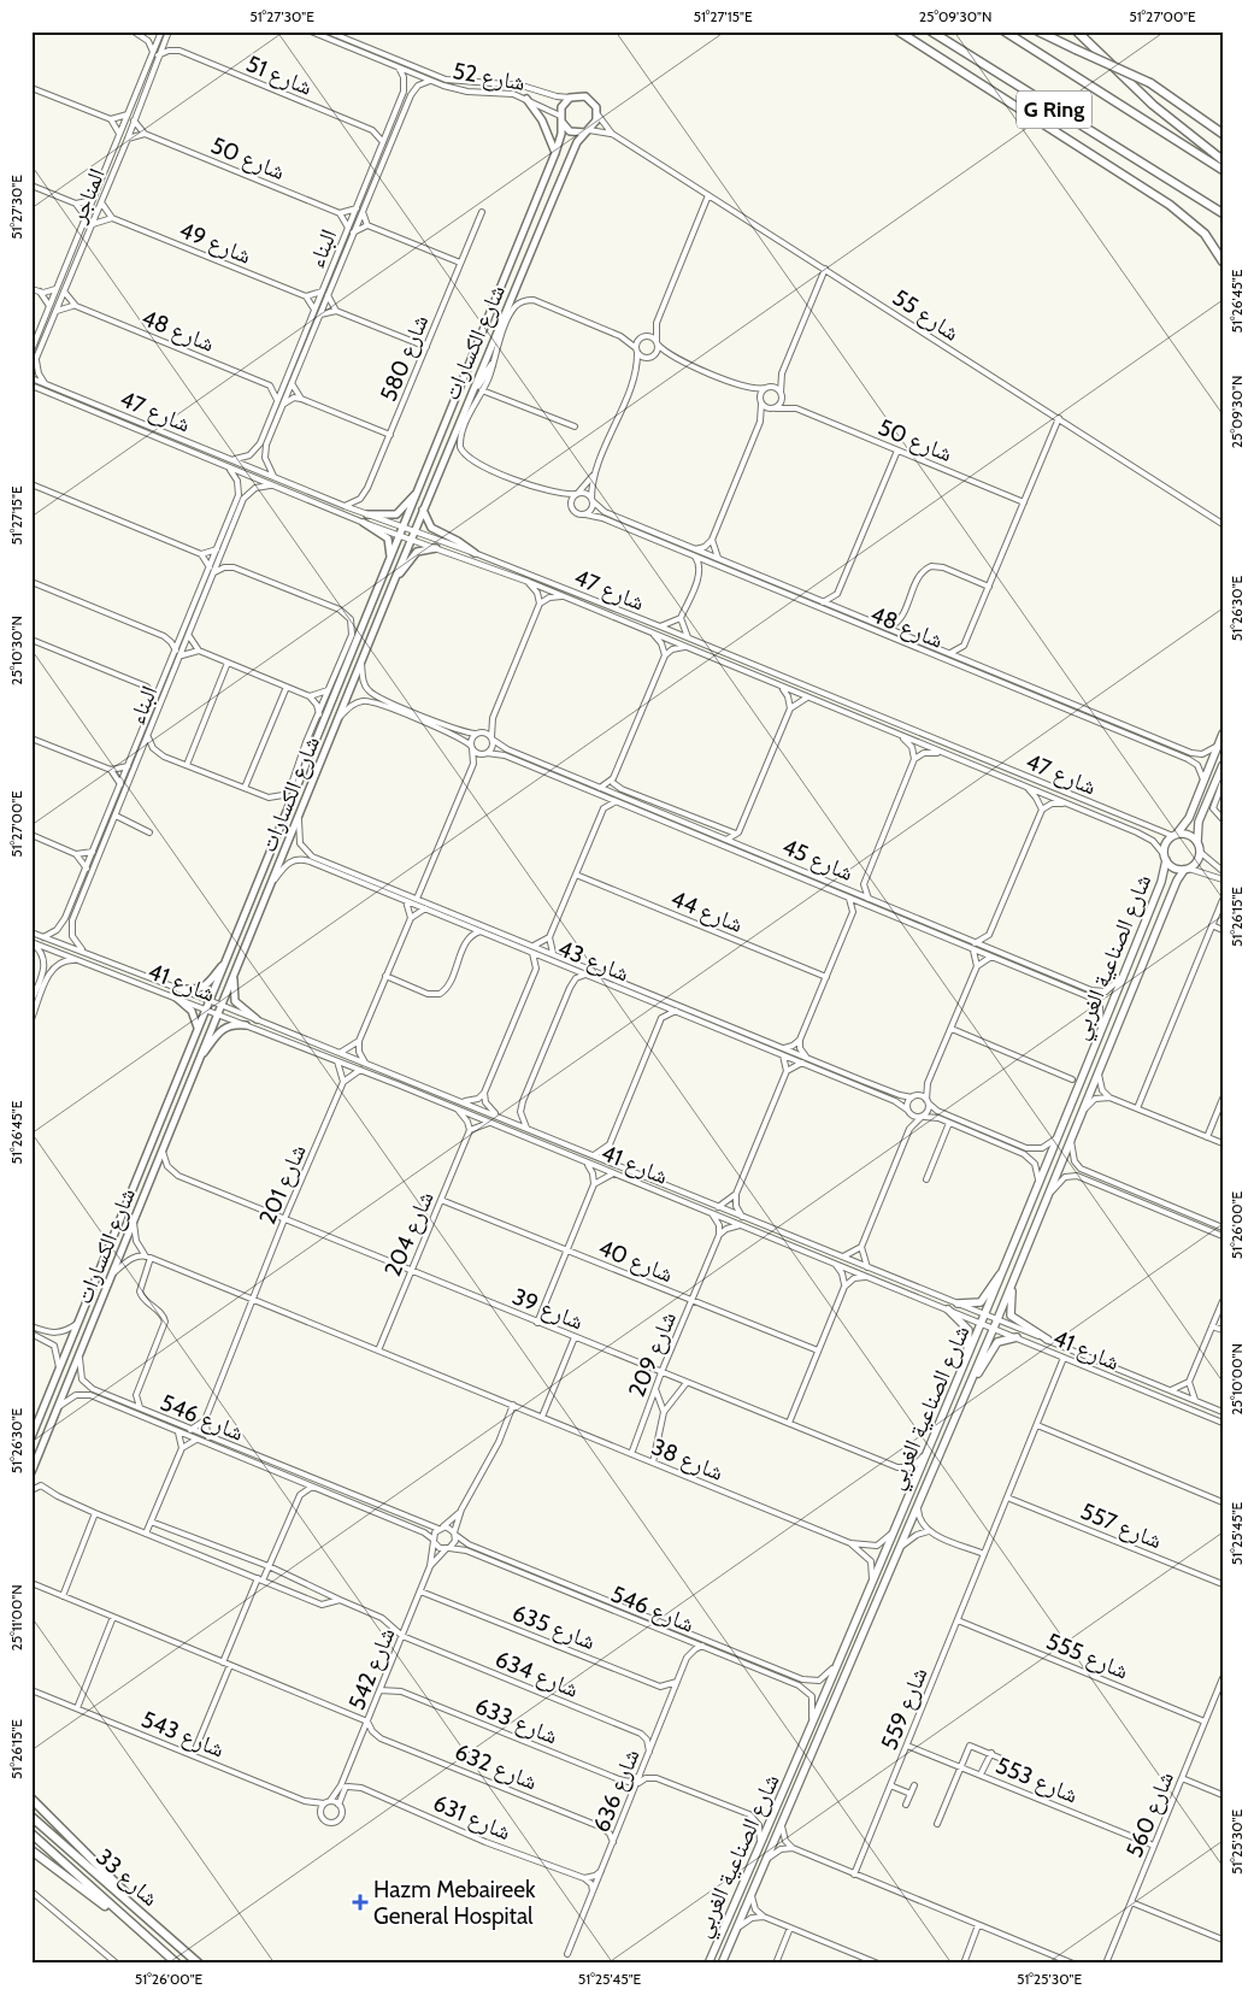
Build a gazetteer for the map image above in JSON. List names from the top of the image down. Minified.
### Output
{"streets":{"highway":["G Ring","شارع 33"],"main road":["شارع الصناعية الغربي"],"street":["شارع 51","شارع 52","شارع 50","المناجر","شارع 49","البناء","شارع 55","شارع 48","شارع الكسارات","شارع 580","شارع 47","شارع 45","شارع 44","شارع 43","شارع 41","شارع 201","شارع 204","شارع 40","شارع 39","شارع 209","شارع 546","شارع 38","شارع 557","شارع 635","شارع 555","شارع 542","شارع 634","شارع 559","شارع 633","شارع 543","شارع 632","شارع 553","شارع 636","شارع 560","شارع 631"]},"crossings":[["شارع 51","المناجر"],["شارع 51","البناء"],["شارع 52","البناء"],["شارع 52","شارع 55"],["شارع 52","شارع الكسارات"],["شارع 50","شارع 48"],["المناجر","شارع 48"],["البناء","شارع الكسارات"],["البناء","شارع 47"],["البناء","شارع 41"],["شارع 55","شارع 48"],["شارع 55","شارع الكسارات"],["شارع 48","شارع الكسارات"],["شارع الكسارات","شارع 47"],["شارع الكسارات","شارع 43"],["شارع الكسارات","شارع 41"],["شارع الكسارات","شارع 39"],["شارع الكسارات","شارع 546"],["شارع 580","شارع 47"],["شارع 47","شارع 45"],["شارع 47","شارع الصناعية الغربي"],["شارع 45","شارع الصناعية الغربي"],["شارع الصناعية الغربي","شارع 41"],["شارع الصناعية الغربي","شارع 40"],["شارع الصناعية الغربي","شارع 39"],["شارع الصناعية الغربي","شارع 546"],["شارع الصناعية الغربي","شارع 38"],["شارع 43","شارع 41"],["شارع 41","شارع 40"],["شارع 41","شارع 39"],["شارع 41","شارع 559"],["شارع 201","شارع 39"],["شارع 201","شارع 38"],["شارع 204","شارع 40"],["شارع 204","شارع 39"],["شارع 204","شارع 38"],["شارع 40","شارع 39"],["شارع 40","شارع 209"],["شارع 39","شارع 209"],["شارع 209","شارع 38"],["شارع 546","شارع 542"],["شارع 546","شارع 636"],["شارع 557","شارع 559"],["شارع 635","شارع 542"],["شارع 635","شارع 636"],["شارع 555","شارع 559"],["شارع 555","شارع 560"],["شارع 542","شارع 634"],["شارع 542","شارع 633"],["شارع 542","شارع 543"],["شارع 542","شارع 632"],["شارع 634","شارع 636"],["شارع 559","شارع 553"],["شارع 633","شارع 636"],["شارع 632","شارع 636"],["شارع 553","شارع 560"]],"places":{"health":["Hazm Mebaireek General Hospital"]},"coordinates":["51°27'30\"E","51°27'15\"E","25°09'30\"N","51°27'00\"E","51°26'45\"E","51°26'30\"E","25°10'30\"N","51°26'15\"E","51°26'00\"E","25°10'00\"N","51°25'45\"E","25°11'00\"N","51°25'30\"E"]}
